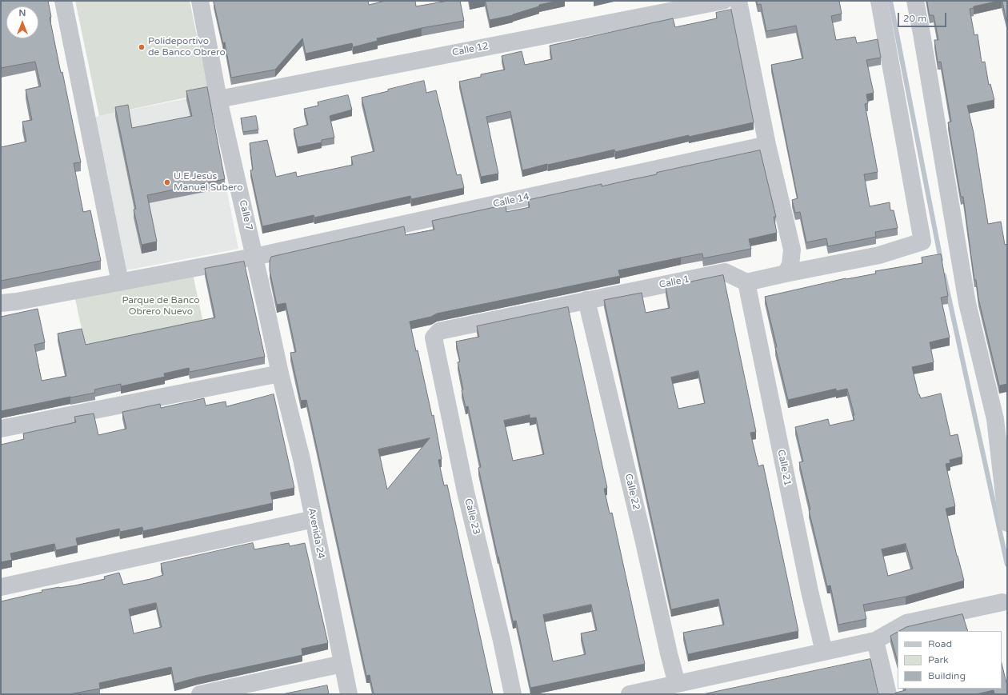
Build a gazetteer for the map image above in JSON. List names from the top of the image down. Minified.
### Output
{"streets":{"street":["Calle 12","Calle 14","Calle 7","Calle 1","Calle 21","Calle 22","Calle 23","Avenida 24"]},"crossings":[["Calle 12","Calle 7"],["Calle 14","Calle 7"],["Calle 7","Avenida 24"],["Calle 1","Calle 21"],["Calle 1","Calle 22"],["Calle 1","Calle 23"]],"parks":["Parque de Banco Obrero Nuevo"],"places":["Polideportivo de Banco Obrero","U.E Jesús Manuel Subero"],"legend":["Road","Park","Building"],"scale_bar":"20 m","north":"top"}
